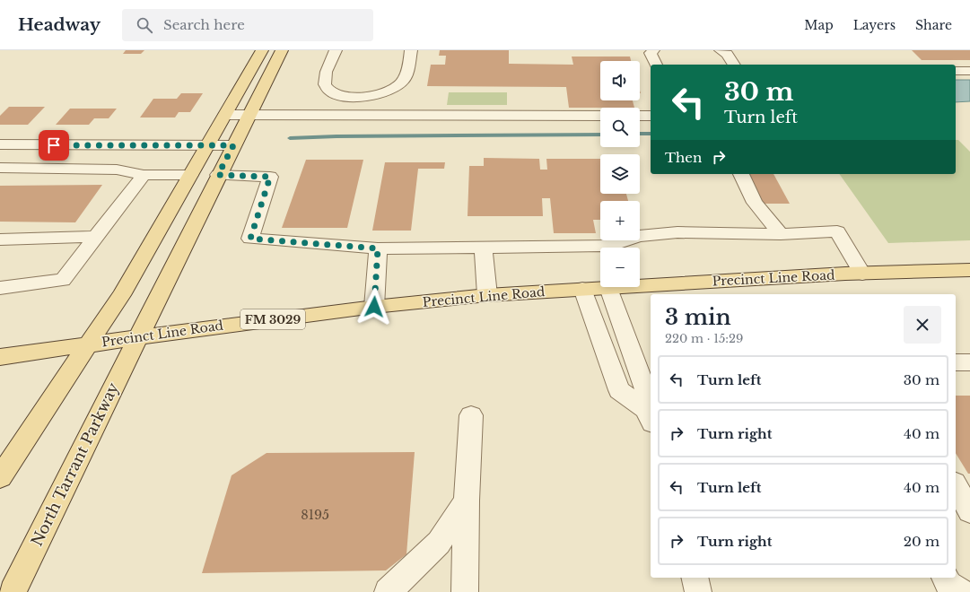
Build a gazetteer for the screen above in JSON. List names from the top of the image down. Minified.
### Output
{"streets":{"main road":["Precinct Line Road","FM 3029","North Tarrant Parkway"]},"crossings":[["Precinct Line Road","North Tarrant Parkway"]],"house_numbers":["8195"],"page":{"header":"Headway","search":"Search here","nav":["Map","Layers","Share"],"map_buttons":["+","−"],"turn":["30 m","Turn left"],"then":"Then","heading":["3 min","220 m · 15:29"],"list":[{"name":"Turn left","value":"30 m"},{"name":"Turn right","value":"40 m"},{"name":"Turn left","value":"40 m"},{"name":"Turn right","value":"20 m"}]}}
